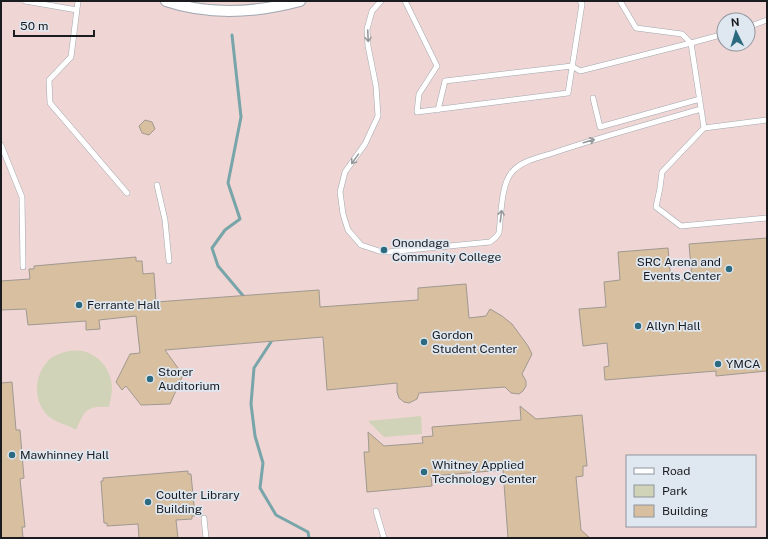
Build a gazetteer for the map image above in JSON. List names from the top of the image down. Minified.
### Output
{"places":["Onondaga Community College","SRC Arena and Events Center","Ferrante Hall","Allyn Hall","Gordon Student Center","YMCA","Storer Auditorium","Mawhinney Hall","Whitney Applied Technology Center","Coulter Library Building"],"legend":["Road","Park","Building"],"scale_bar":"50 m","north":"top"}
